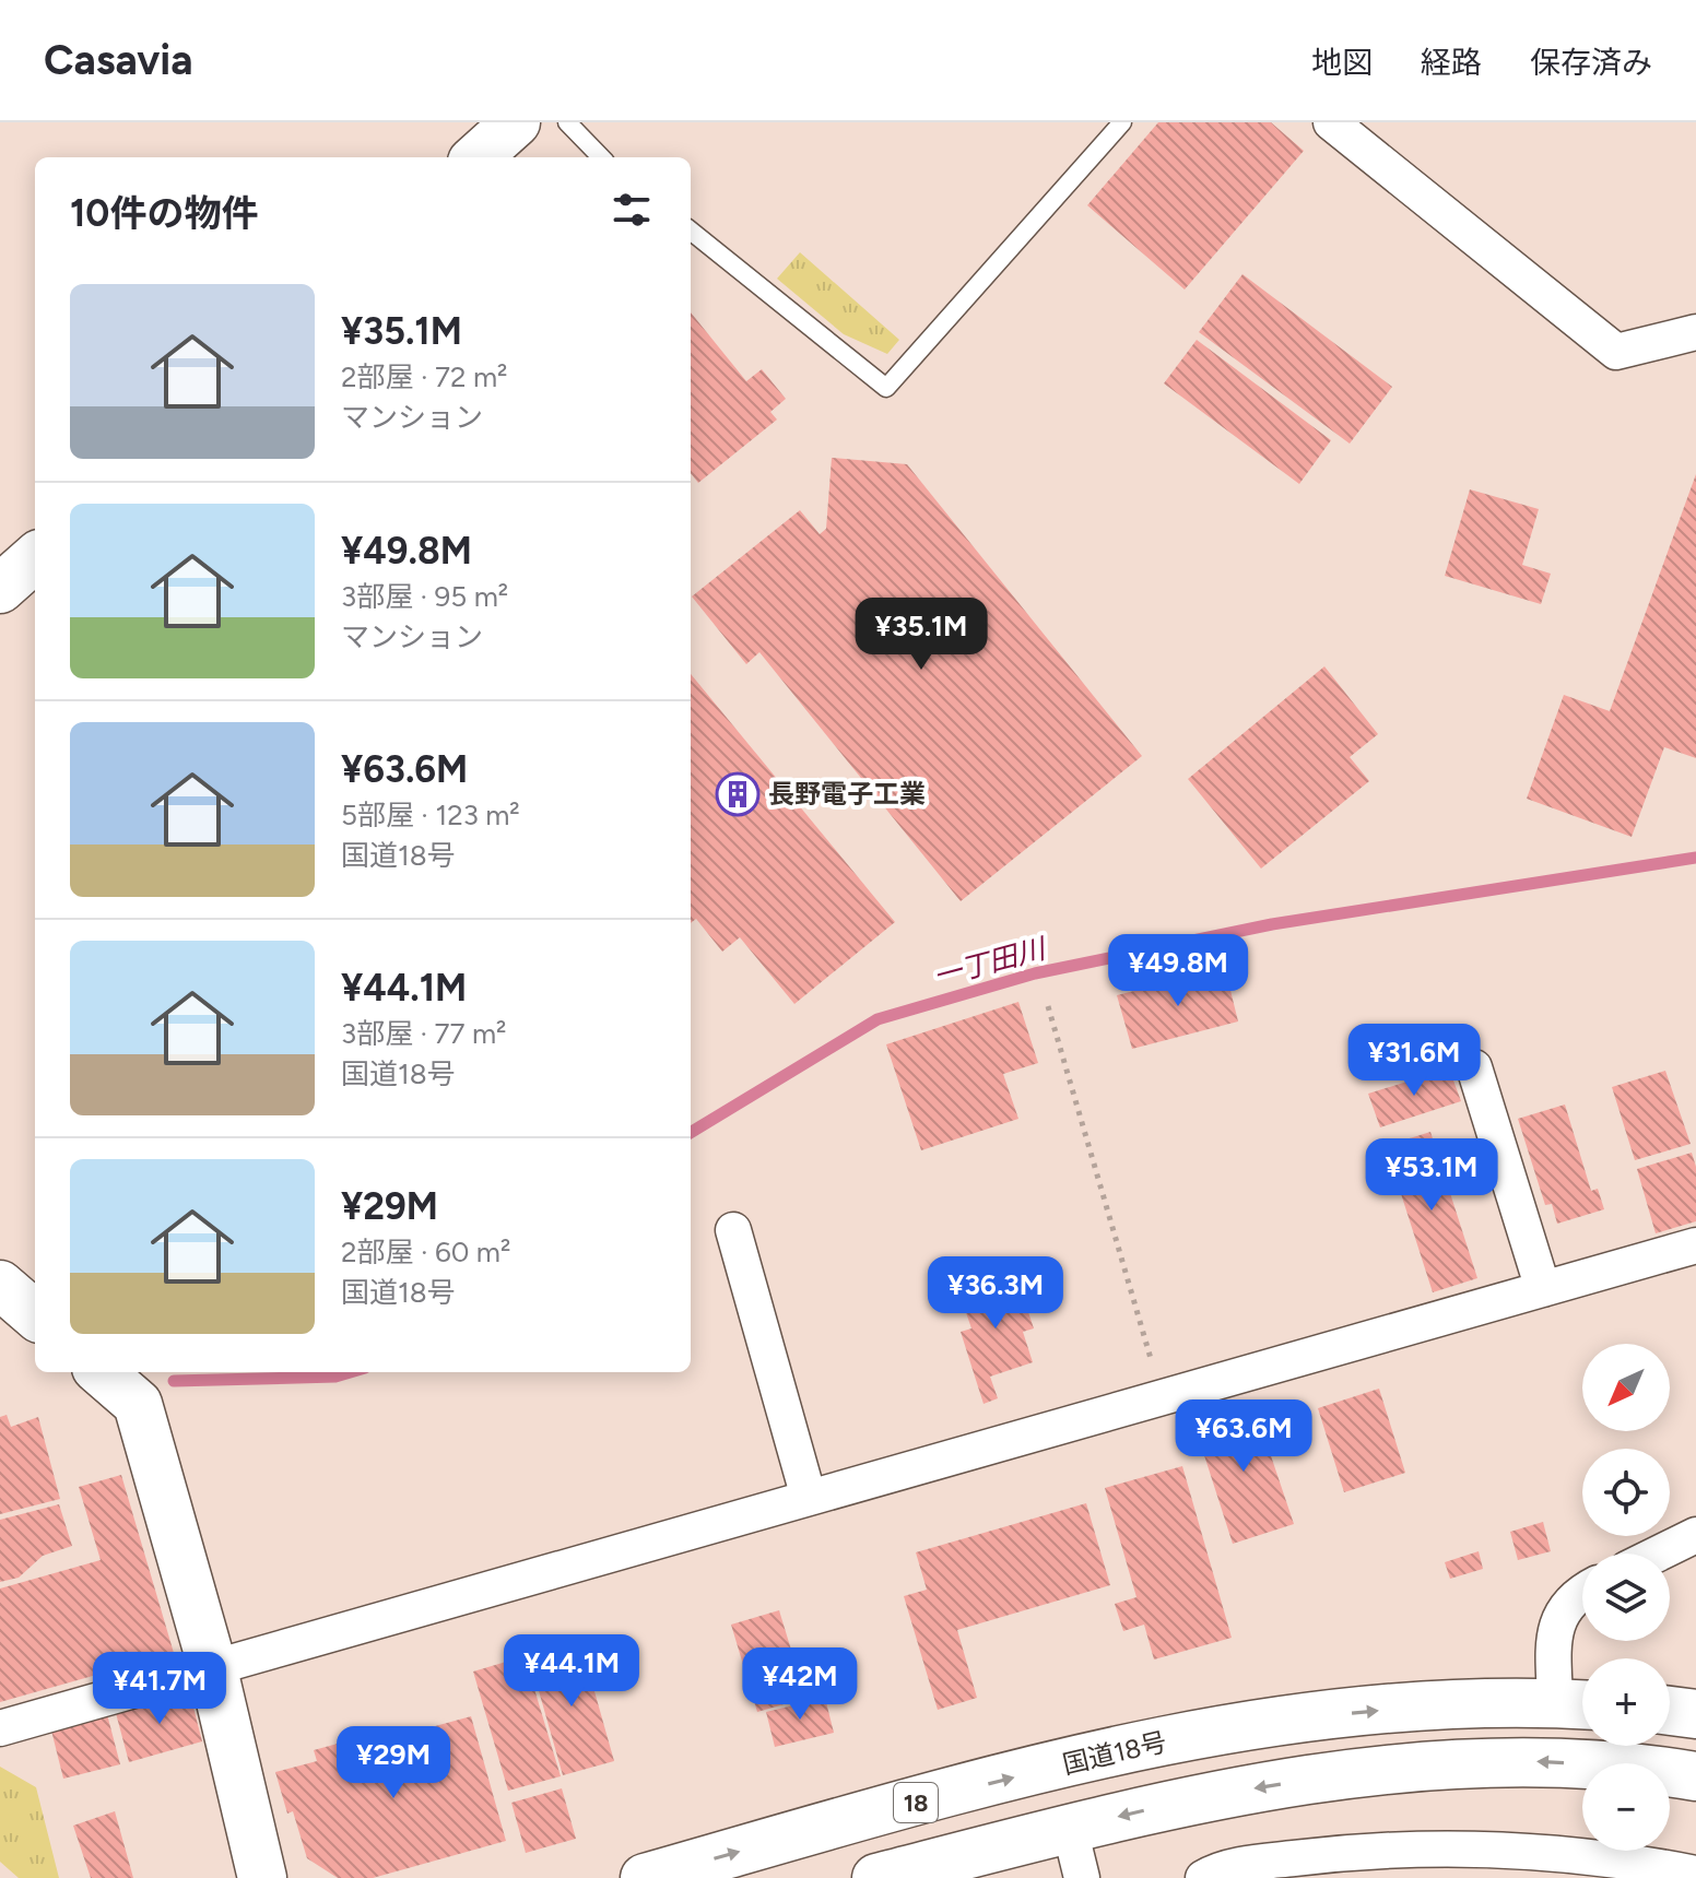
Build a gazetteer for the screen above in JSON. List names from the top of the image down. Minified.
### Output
{"streets":{"main road":["国道18号","18"]},"water":["一丁田川"],"places":{"building":["長野電子工業"]},"north":"bottom left","page":{"header":"Casavia","nav":["地図","経路","保存済み"],"heading":"10件の物件","list":[{"name":"¥35.1M","note":"2部屋 · 72 m² · マンション"},{"name":"¥49.8M","note":"3部屋 · 95 m² · マンション"},{"name":"¥63.6M","note":"5部屋 · 123 m² · 国道18号"},{"name":"¥44.1M","note":"3部屋 · 77 m² · 国道18号"},{"name":"¥29M","note":"2部屋 · 60 m² · 国道18号"}],"price":["¥35.1M","¥49.8M","¥31.6M","¥53.1M","¥36.3M","¥63.6M","¥44.1M","¥42M","¥41.7M","¥29M"],"map_buttons":["+","−"]}}
